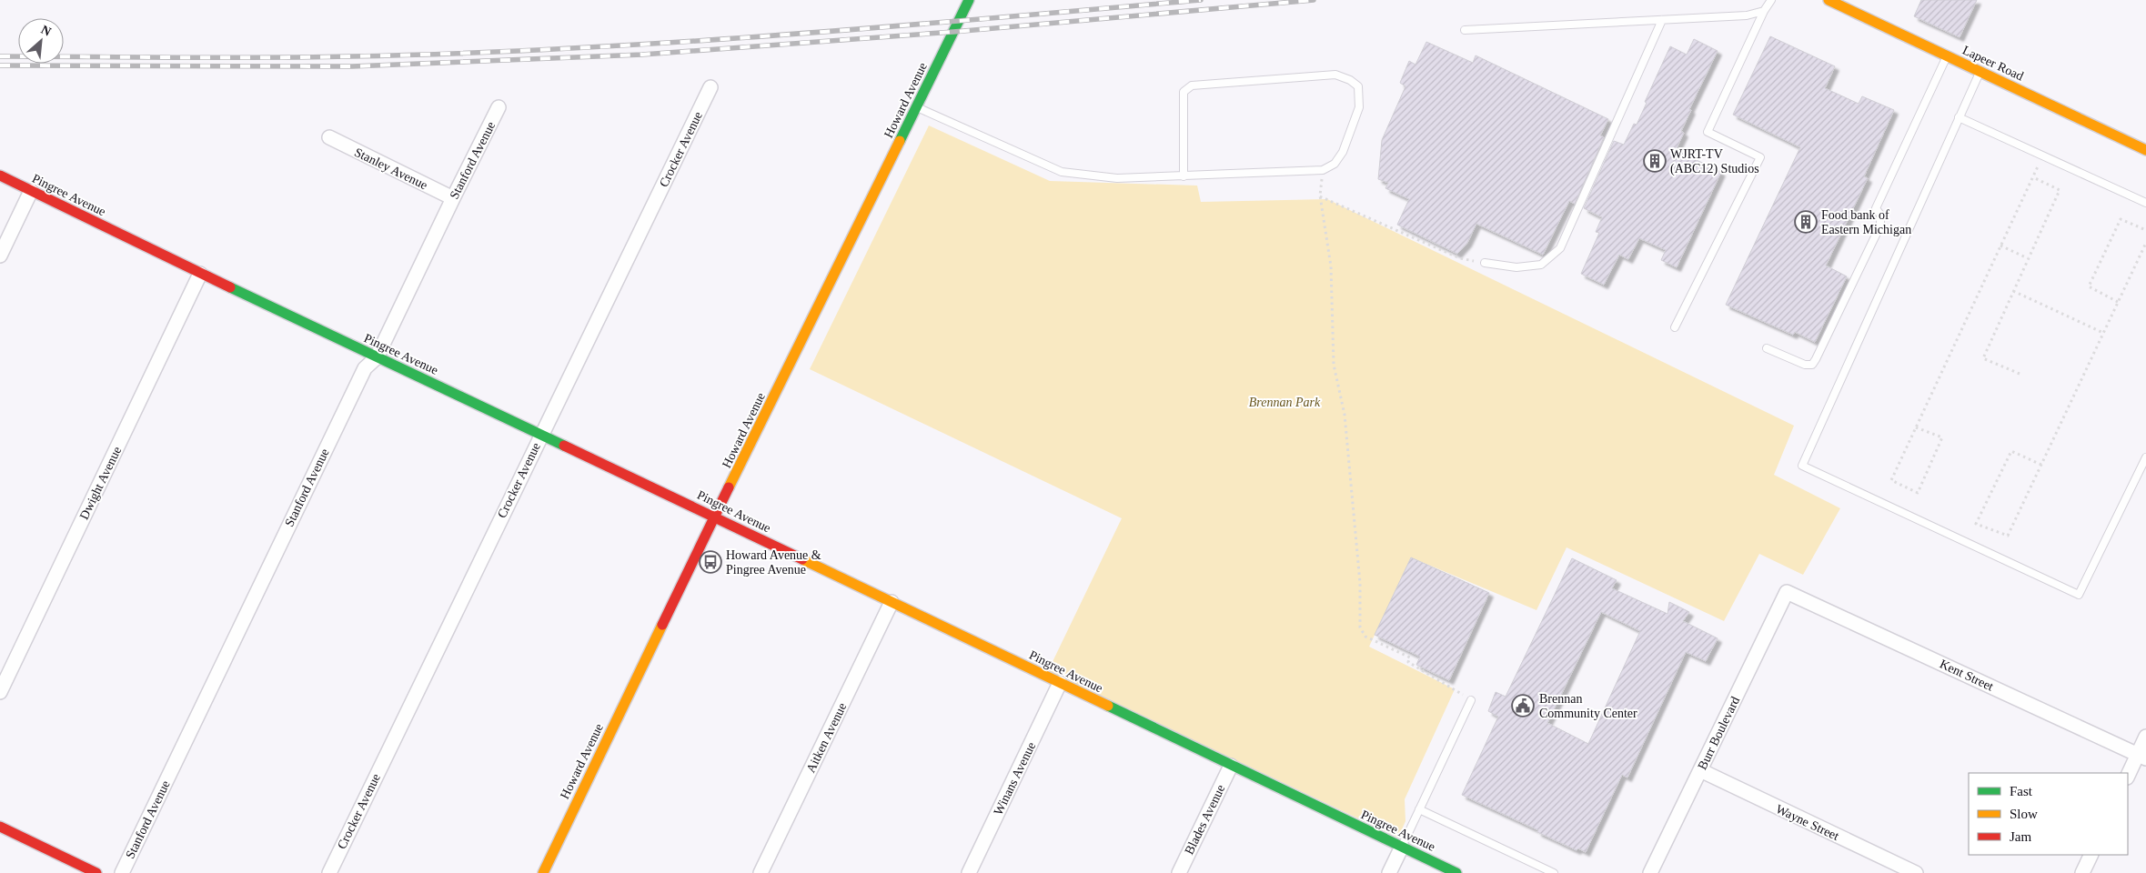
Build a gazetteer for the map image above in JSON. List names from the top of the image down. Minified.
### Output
{"streets":{"street":["Lapeer Road","Howard Avenue","Crocker Avenue","Stanford Avenue","Stanley Avenue","Pingree Avenue","Dwight Avenue","Kent Street","Burr Boulevard","Aitken Avenue","Winans Avenue","Blades Avenue","Wayne Street"]},"crossings":[["Howard Avenue","Pingree Avenue"],["Crocker Avenue","Pingree Avenue"],["Stanford Avenue","Stanley Avenue"],["Stanford Avenue","Pingree Avenue"],["Pingree Avenue","Dwight Avenue"],["Pingree Avenue","Aitken Avenue"],["Pingree Avenue","Winans Avenue"],["Pingree Avenue","Blades Avenue"],["Kent Street","Burr Boulevard"],["Burr Boulevard","Wayne Street"]],"parks":["Brennan Park"],"places":{"building":["WJRT-TV (ABC12) Studios","Food bank of Eastern Michigan"],"bus stop":["Howard Avenue & Pingree Avenue"],"public building":["Brennan Community Center"]},"legend":["Fast","Slow","Jam"],"north":"top right"}
